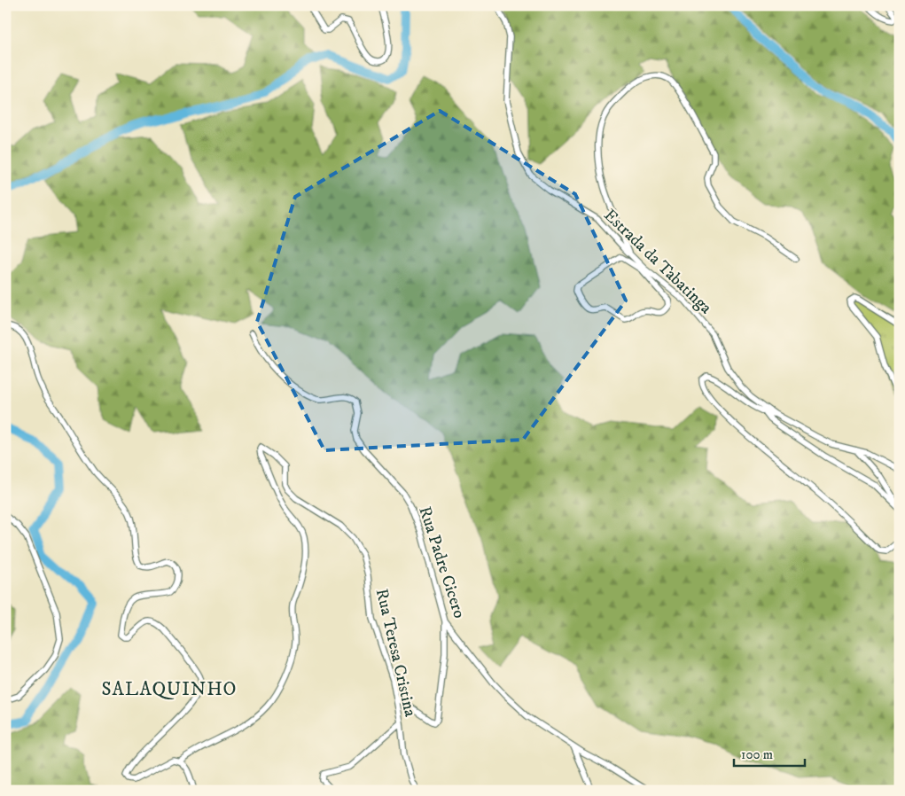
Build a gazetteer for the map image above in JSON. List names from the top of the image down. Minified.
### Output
{"streets":{"street":["Estrada da Tabatinga","Rua Padre Cicero","Rua Teresa Cristina"]},"districts":["SALAQUINHO"],"scale_bar":"100 m"}
